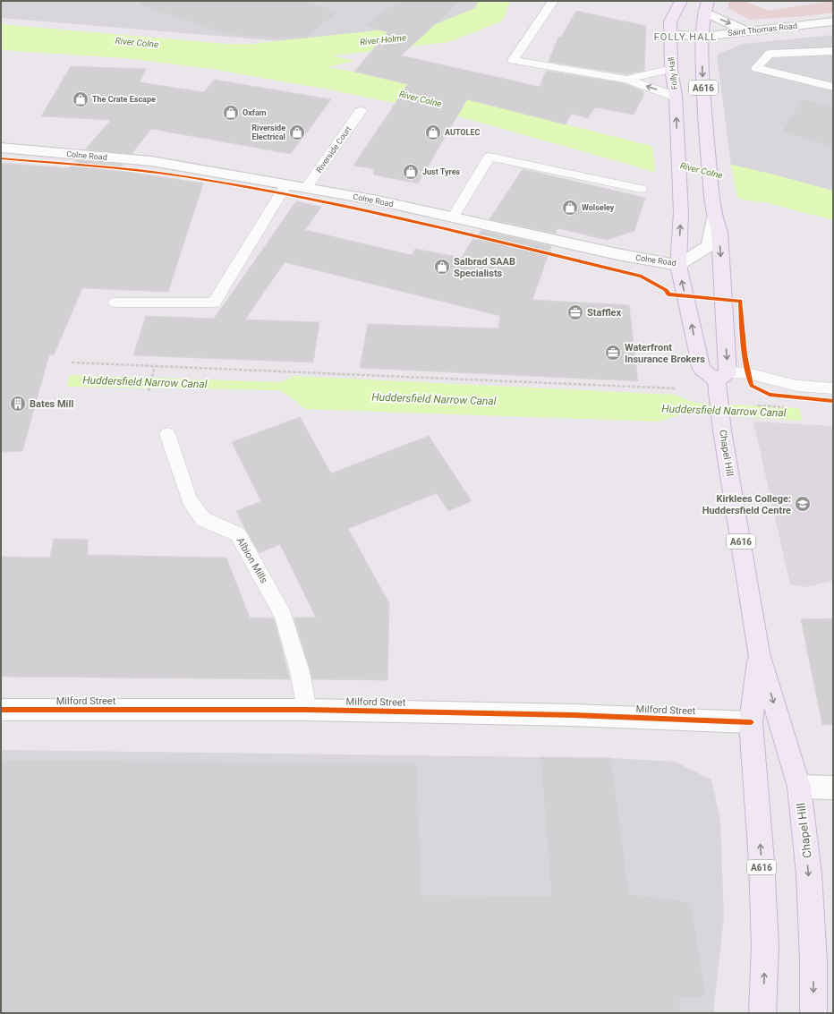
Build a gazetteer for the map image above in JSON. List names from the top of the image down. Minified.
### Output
{"streets":{"main road":["Saint Thomas Road","Folly Hall","A616","Colne Road","Chapel Hill","Milford Street"],"lane":["Riverside Court","Albion Mills"]},"crossings":[["Saint Thomas Road","Folly Hall"],["Saint Thomas Road","A616"],["Saint Thomas Road","Chapel Hill"],["Folly Hall","A616"],["Folly Hall","Colne Road"],["A616","Colne Road"],["A616","Chapel Hill"],["Riverside Court","Colne Road"],["Colne Road","Chapel Hill"],["Chapel Hill","Milford Street"],["Albion Mills","Milford Street"]],"one_way":["Folly Hall"],"districts":["FOLLY HALL"],"water":["River Holme","River Colne","Huddersfield Narrow Canal"],"places":{"shop":["The Crate Escape","Oxfam","Riverside Electrical","AUTOLEC","Just Tyres","Wolseley","Salbrad SAAB Specialists"],"office":["Stafflex","Waterfront Insurance Brokers"],"building":["Bates Mill"],"school or university":["Kirklees College: Huddersfield Centre"]}}
